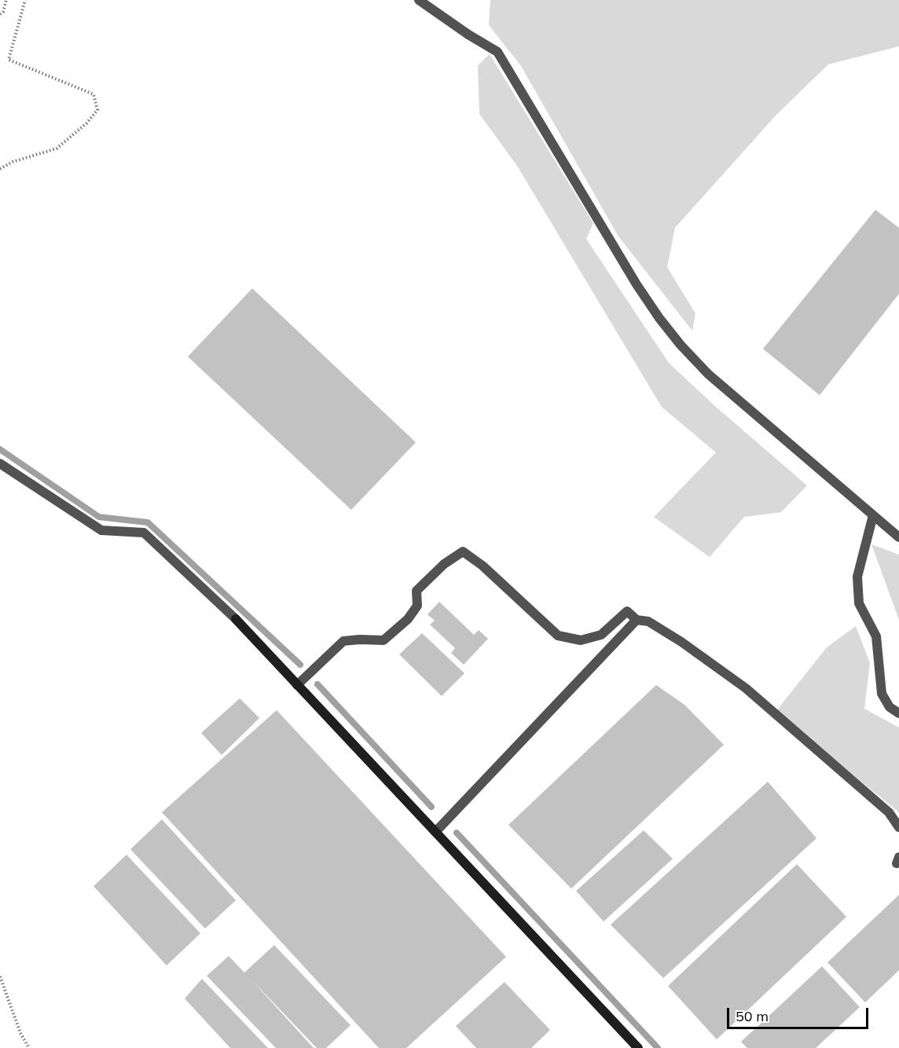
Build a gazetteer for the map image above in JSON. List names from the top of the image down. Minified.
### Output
{"scale_bar":"50 m"}
